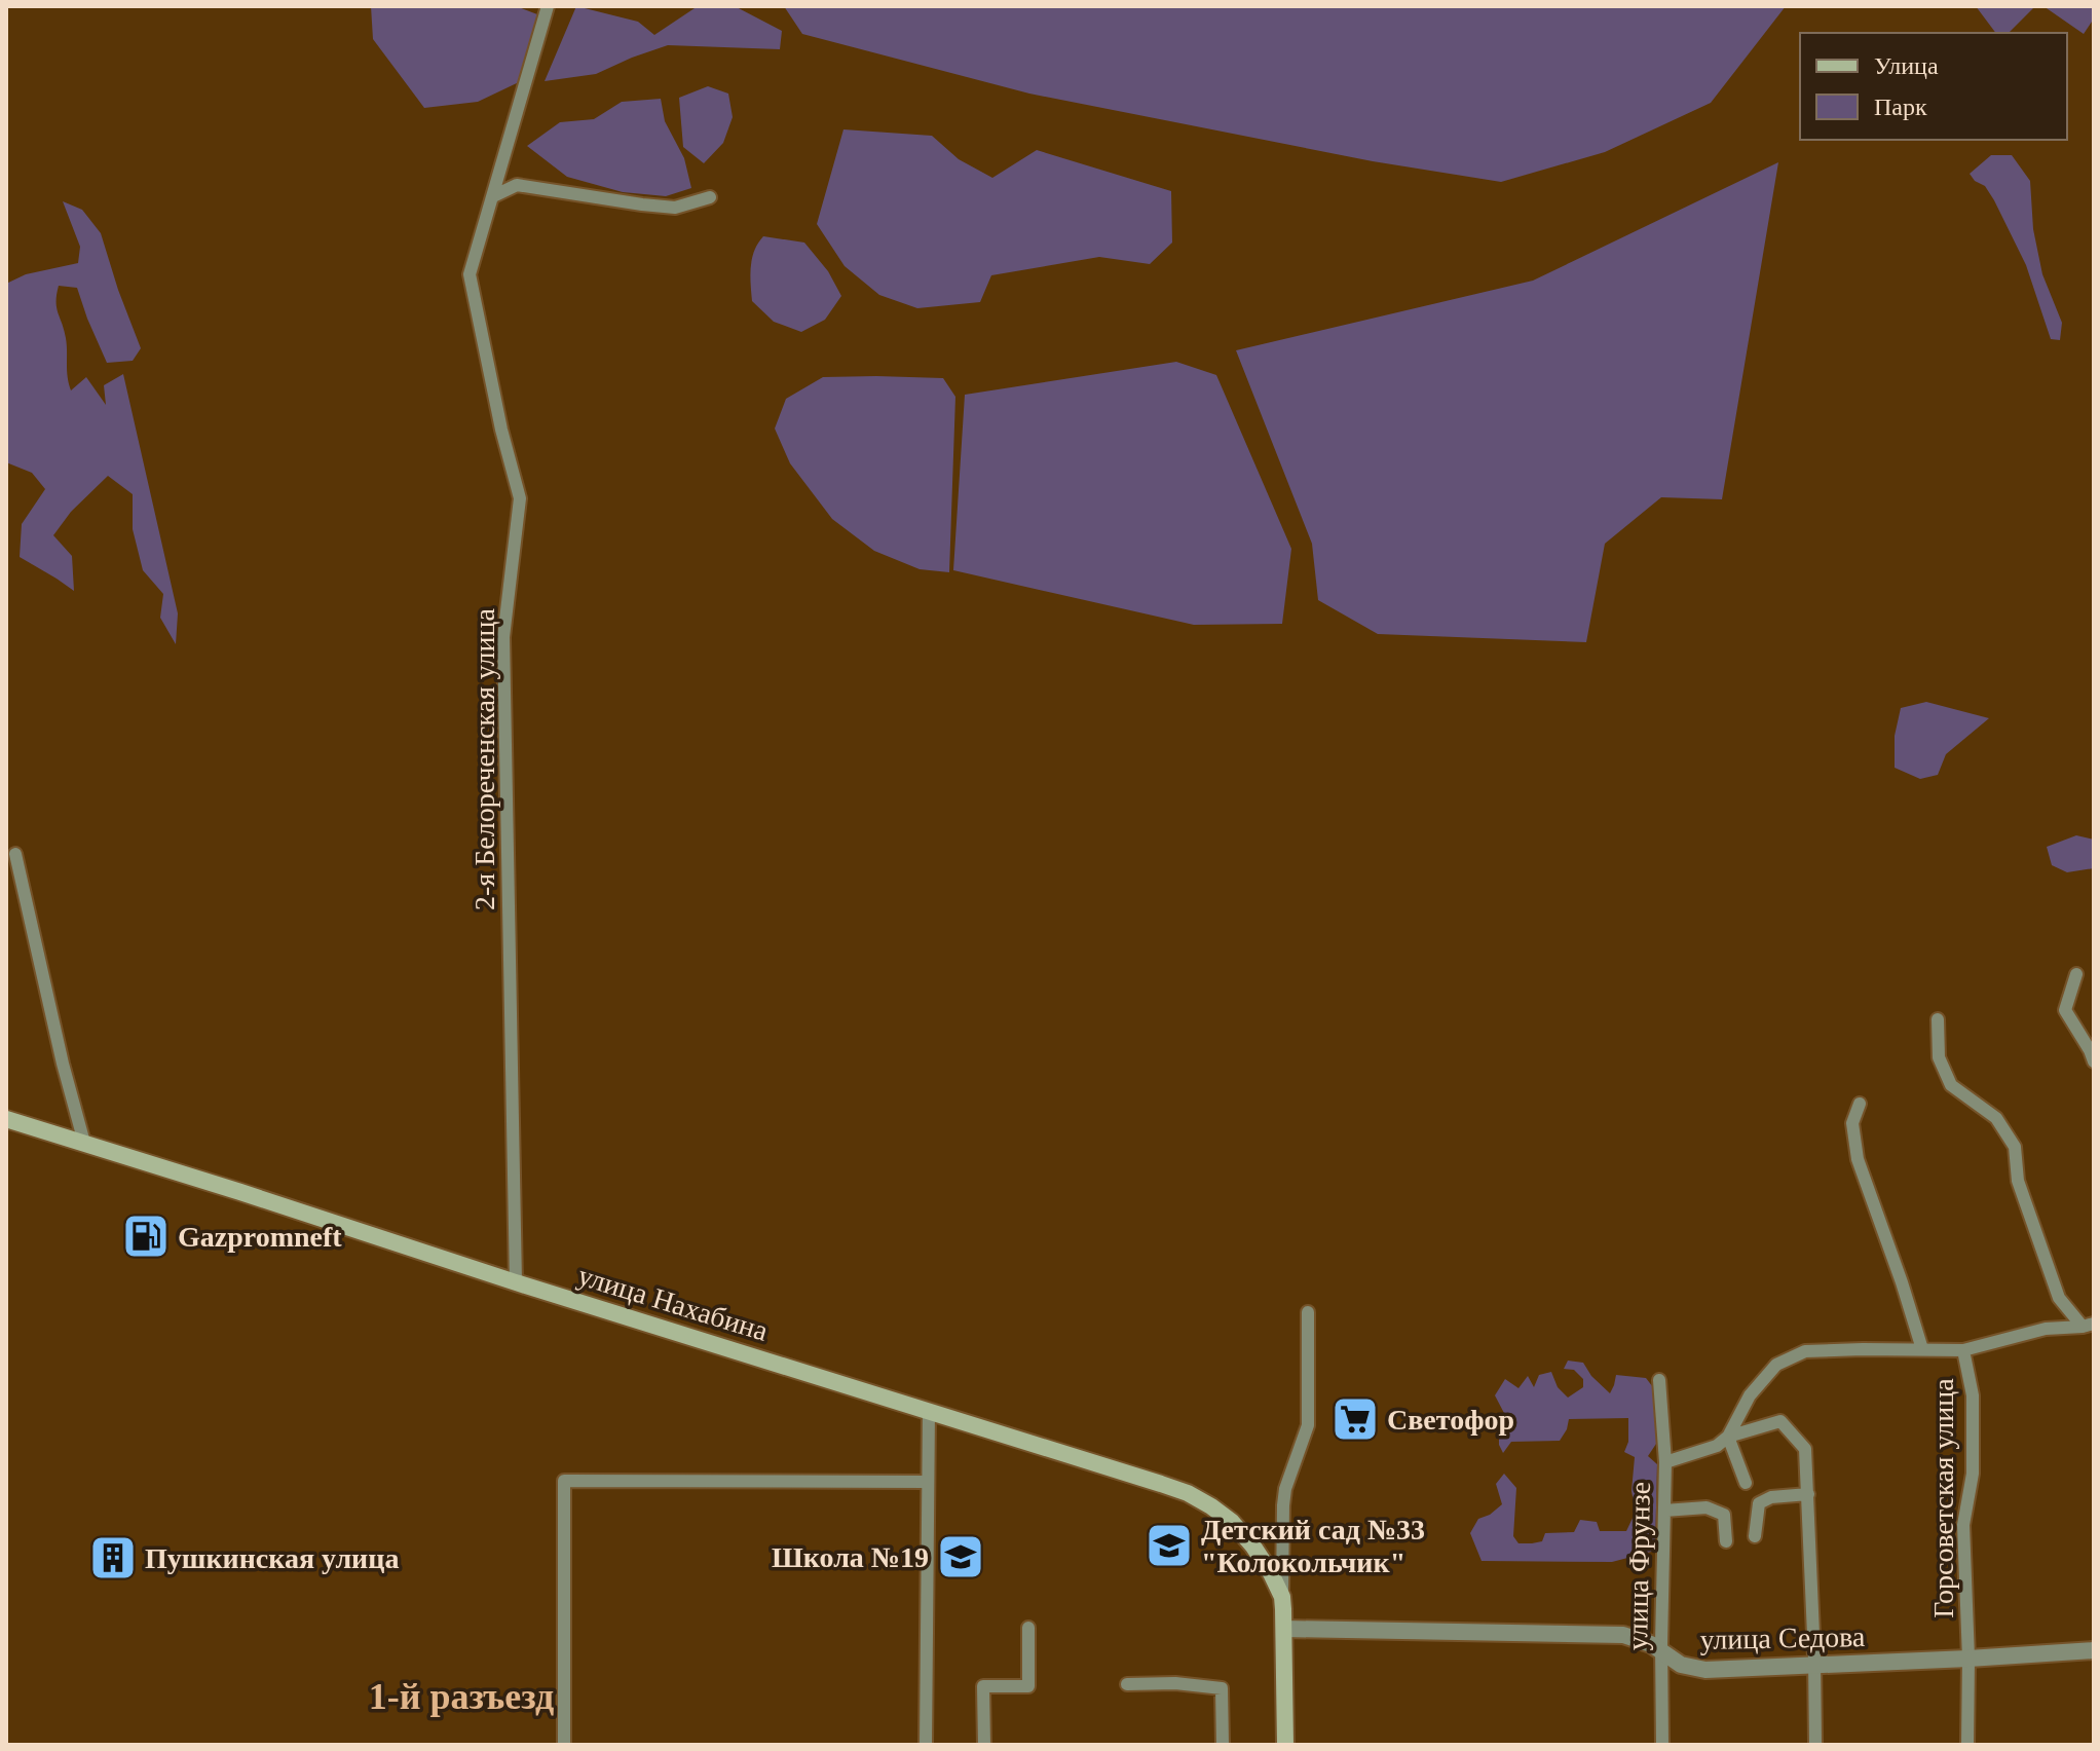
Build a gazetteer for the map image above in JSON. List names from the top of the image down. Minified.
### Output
{"streets":{"main road":["улица Нахабина"],"street":["2-я Белореченская улица","Горсоветская улица","улица Фрунзе","улица Седова"]},"crossings":[["2-я Белореченская улица","улица Нахабина"],["Горсоветская улица","улица Седова"],["улица Фрунзе","улица Седова"]],"districts":["1-й разъезд"],"places":{"fuel station":["Gazpromneft"],"supermarket":["Светофор"],"school or university":["Детский сад №33 \"Колокольчик\"","Школа №19"],"building":["Пушкинская улица"]},"legend":["Улица","Парк"]}
